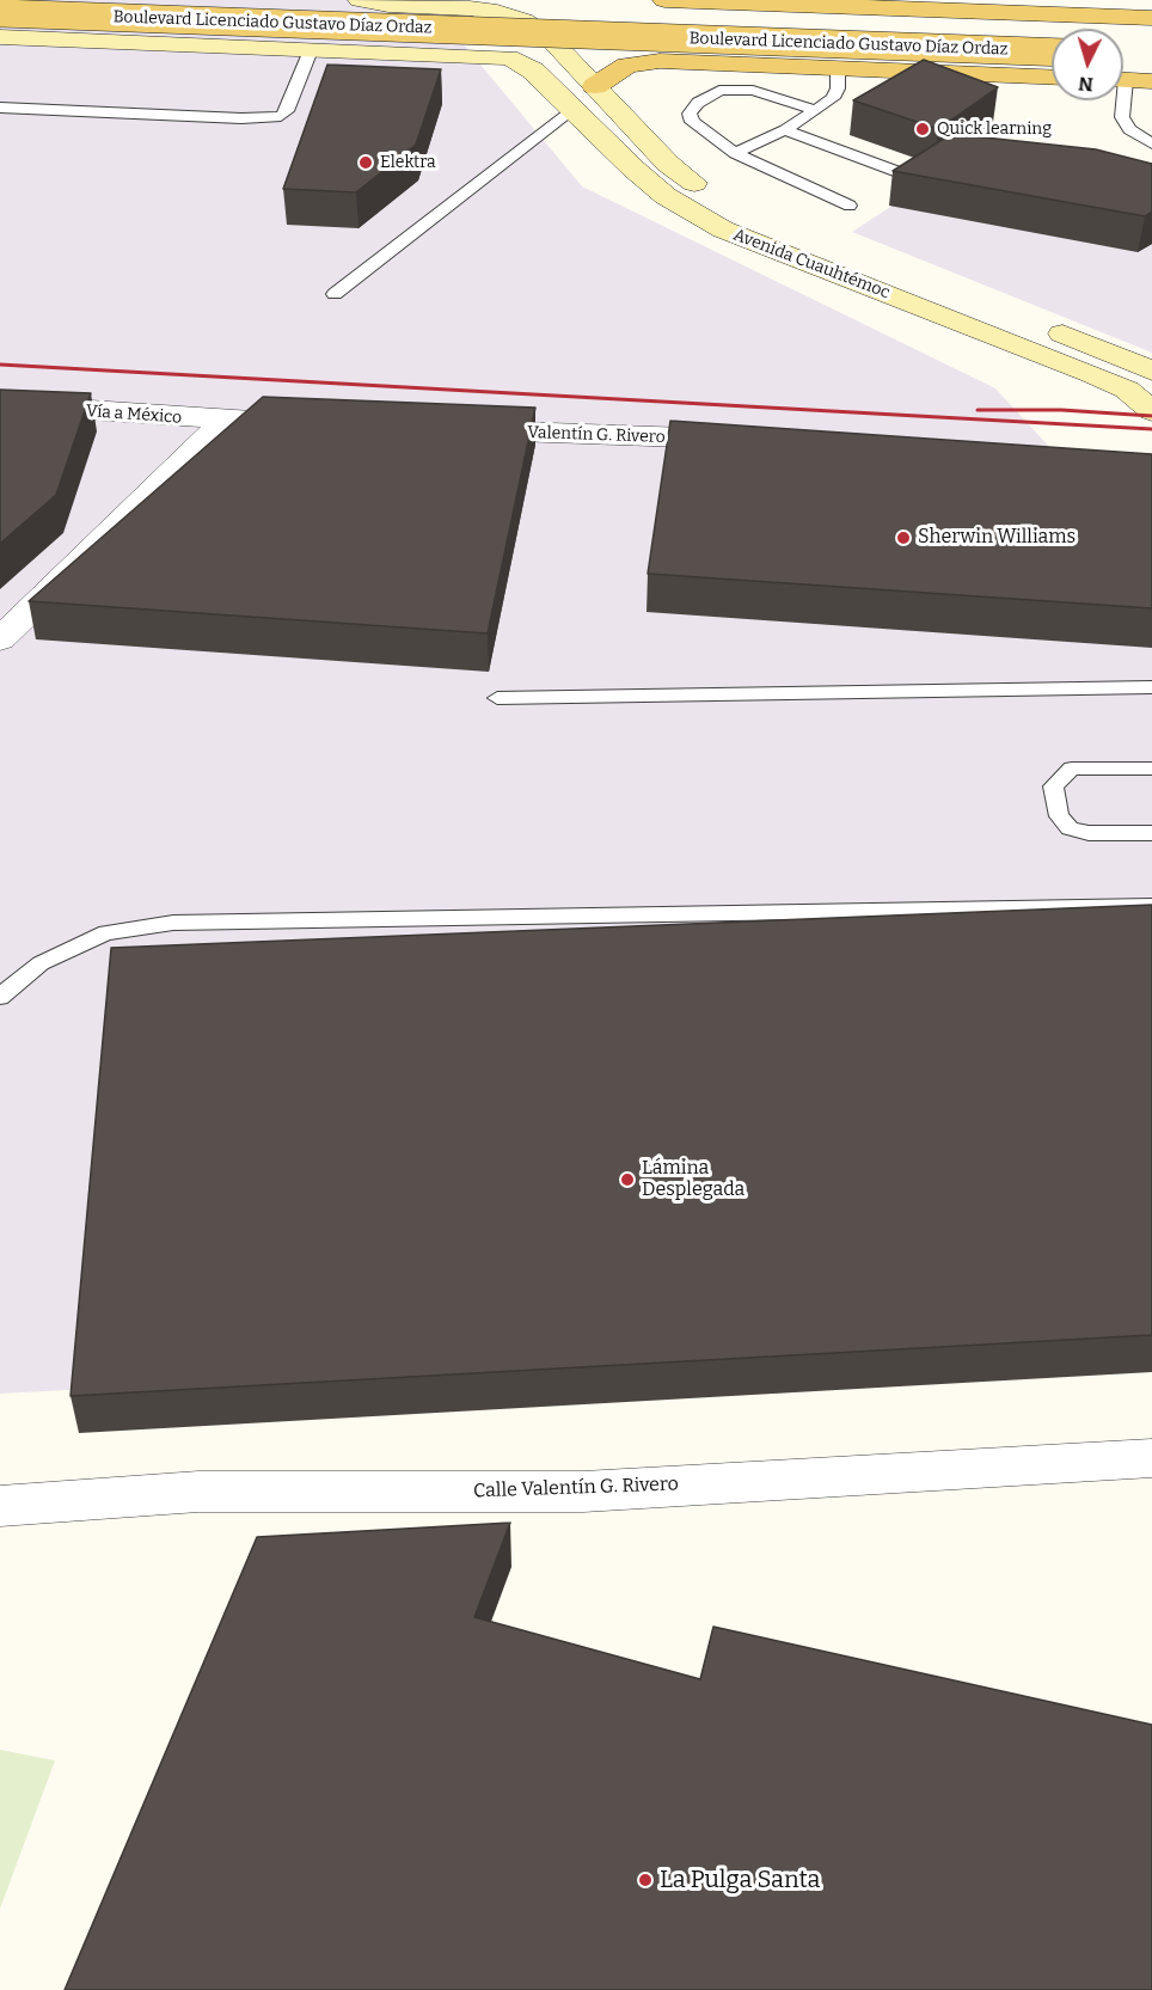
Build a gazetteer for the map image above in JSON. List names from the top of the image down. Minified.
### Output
{"streets":{"main road":["Boulevard Licenciado Gustavo Díaz Ordaz","Avenida Cuauhtémoc"],"street":["Vía a México","Valentín G. Rivero","Calle Valentín G. Rivero"]},"crossings":[["Boulevard Licenciado Gustavo Díaz Ordaz","Avenida Cuauhtémoc"]],"places":["Quick learning","Elektra","Sherwin Williams","Lámina Desplegada","La Pulga Santa"],"north":"bottom"}
